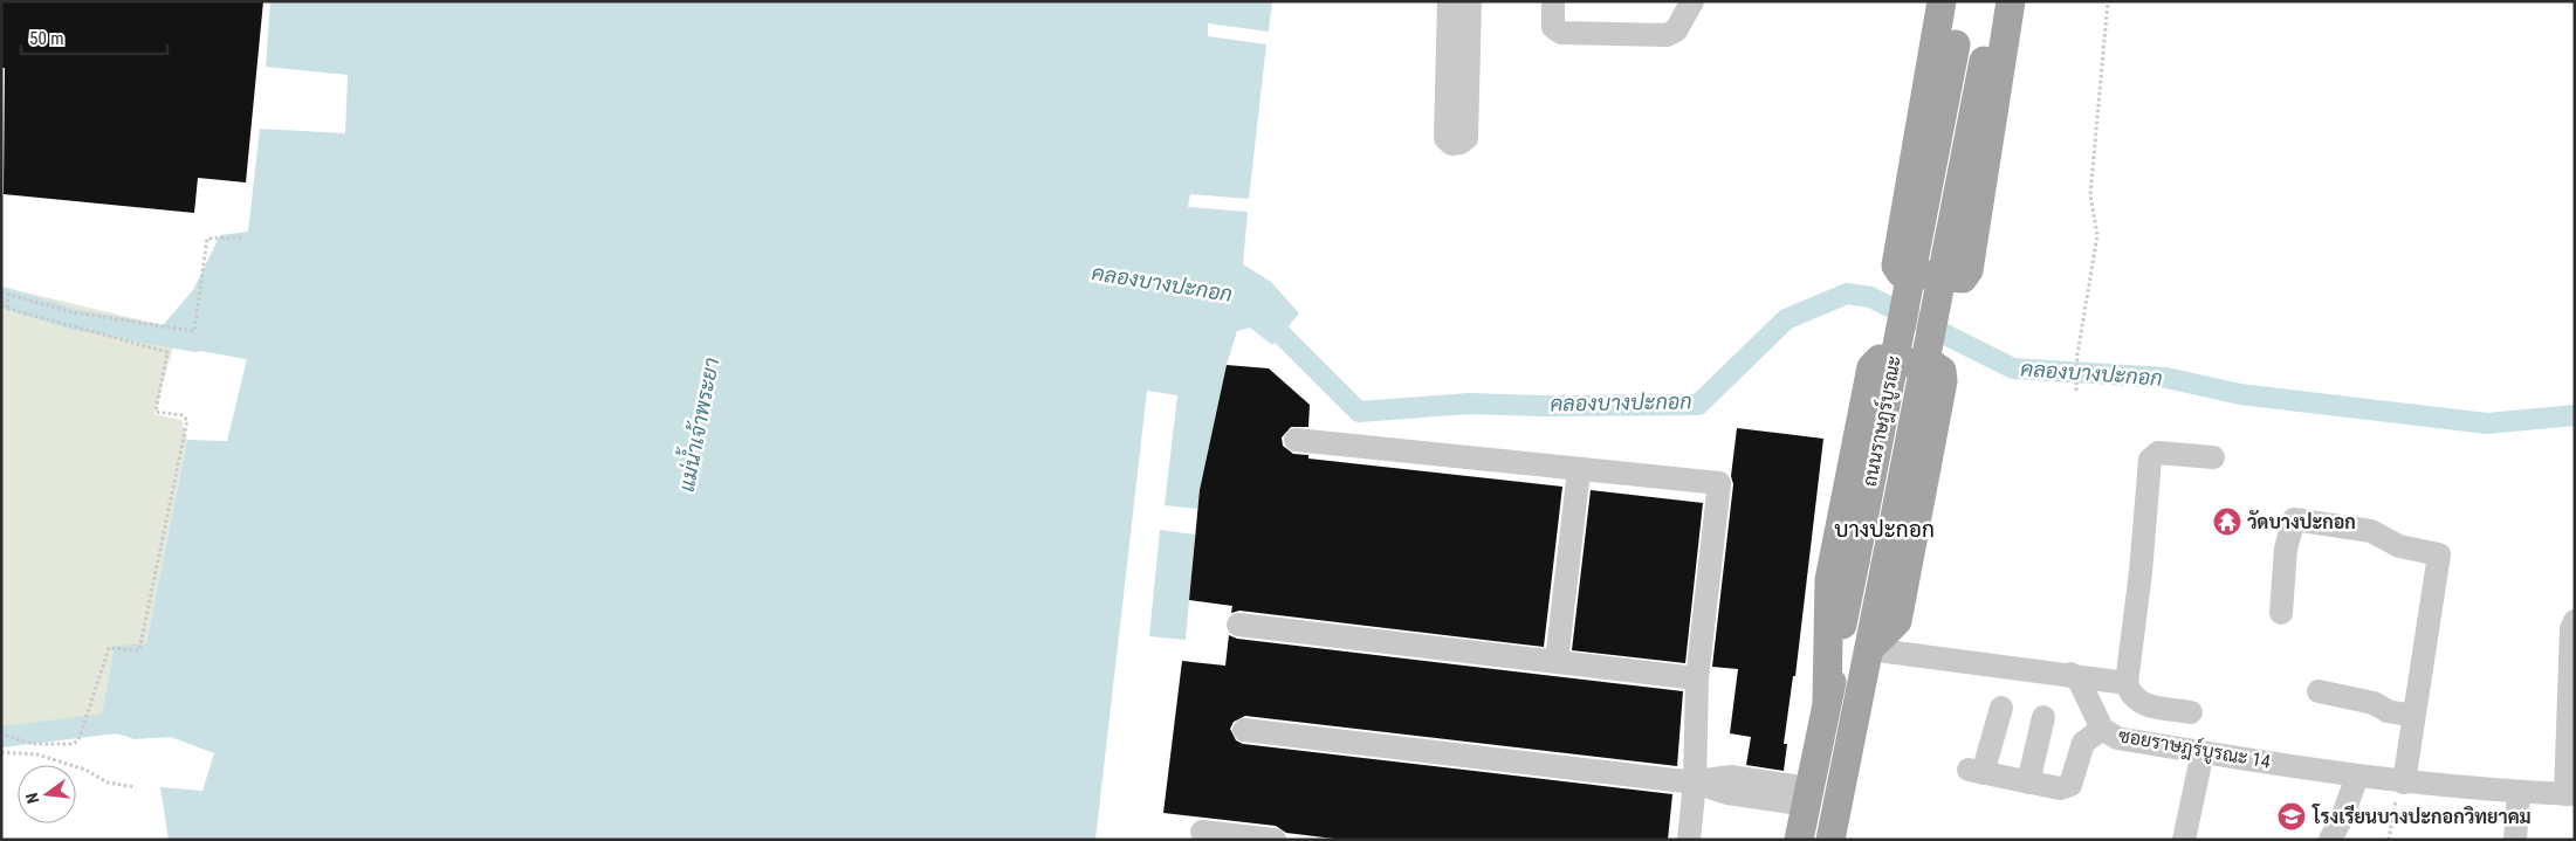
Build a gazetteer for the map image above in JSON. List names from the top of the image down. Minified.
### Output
{"streets":{"main road":["ถนนราษฎร์บูรณะ"],"street":["ซอยราษฎร์บูรณะ 14"]},"districts":["บางปะกอก"],"water":["คลองบางปะกอก","แม่น้ำเจ้าพระยา"],"places":{"temple":["วัดบางปะกอก"],"school or university":["โรงเรียนบางปะกอกวิทยาคม"]},"scale_bar":"50 m","north":"left"}
